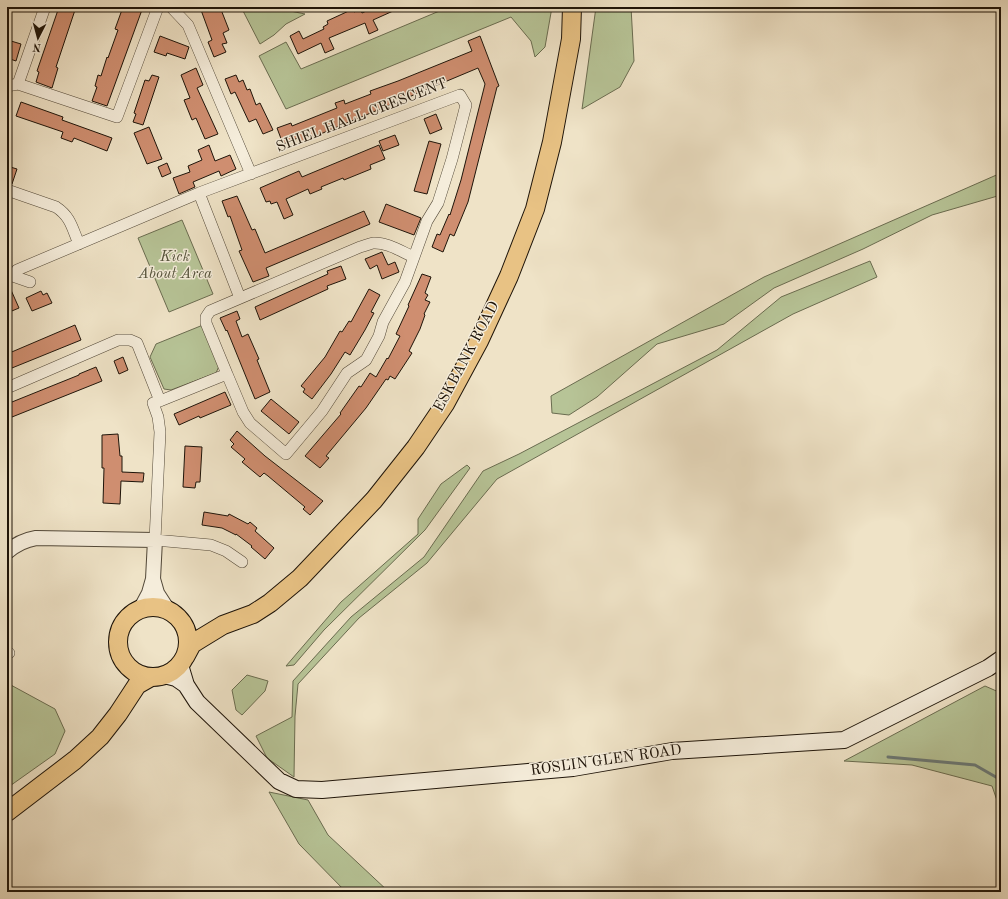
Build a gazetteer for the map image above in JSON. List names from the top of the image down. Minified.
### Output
{"streets":{"main road":["ESKBANK ROAD","ROSLIN GLEN ROAD"],"street":["SHIEL HALL CRESCENT"]},"crossings":[["ESKBANK ROAD","ROSLIN GLEN ROAD"]],"parks":["Kick About Area"],"north":"bottom"}
